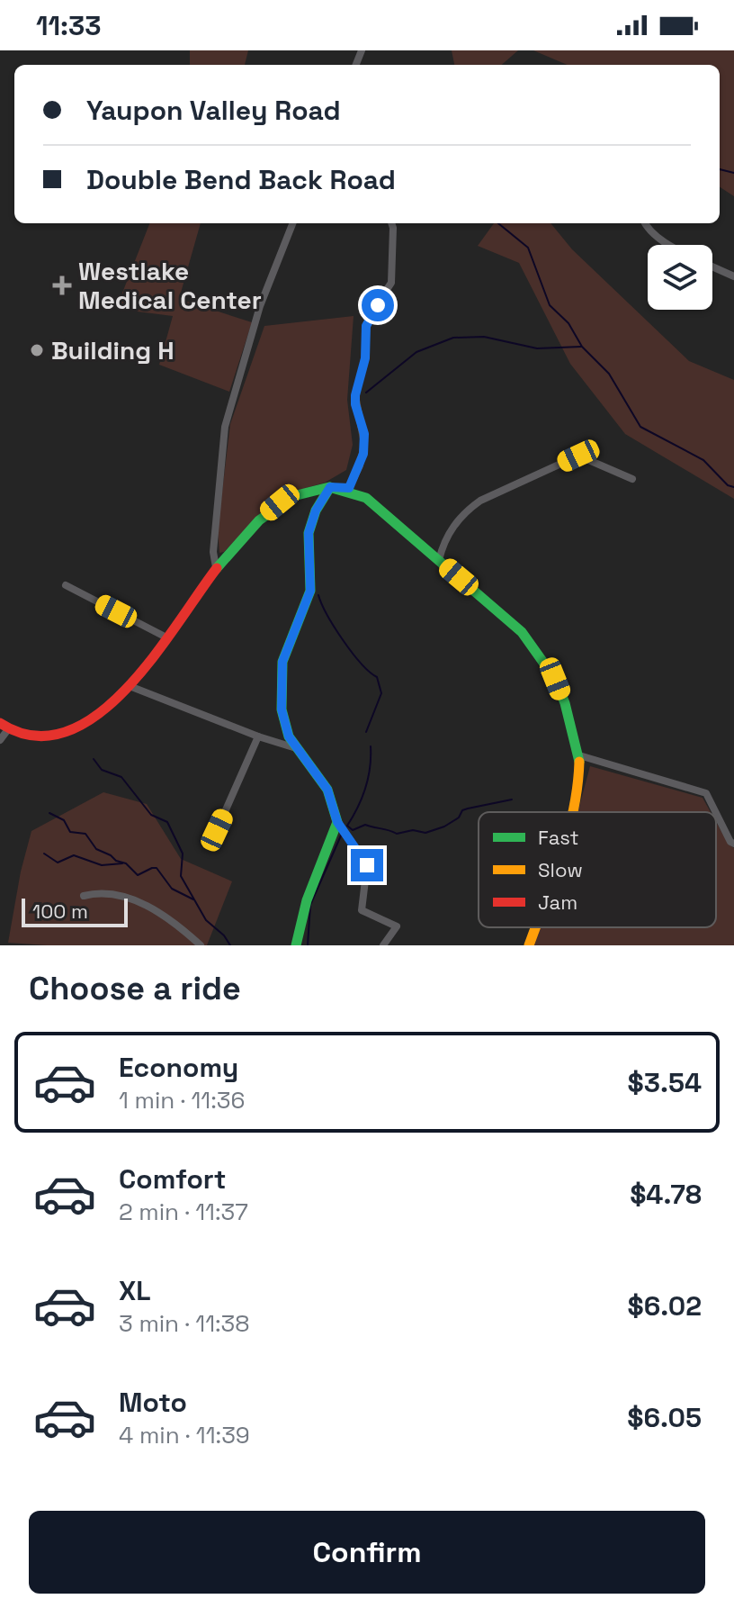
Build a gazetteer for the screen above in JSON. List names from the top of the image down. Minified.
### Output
{"places":{"health":["Westlake Medical Center"],"other":["Building H"]},"legend":["Fast","Slow","Jam"],"scale_bar":"100 m","page":{"status":"11:33","banner":["Yaupon Valley Road","Double Bend Back Road"],"scale":"100 m","heading":"Choose a ride","list":[{"name":"Economy","note":"1 min · 11:36","value":"$3.54"},{"name":"Comfort","note":"2 min · 11:37","value":"$4.78"},{"name":"XL","note":"3 min · 11:38","value":"$6.02"},{"name":"Moto","note":"4 min · 11:39","value":"$6.05"}],"buttons":"Confirm"}}
